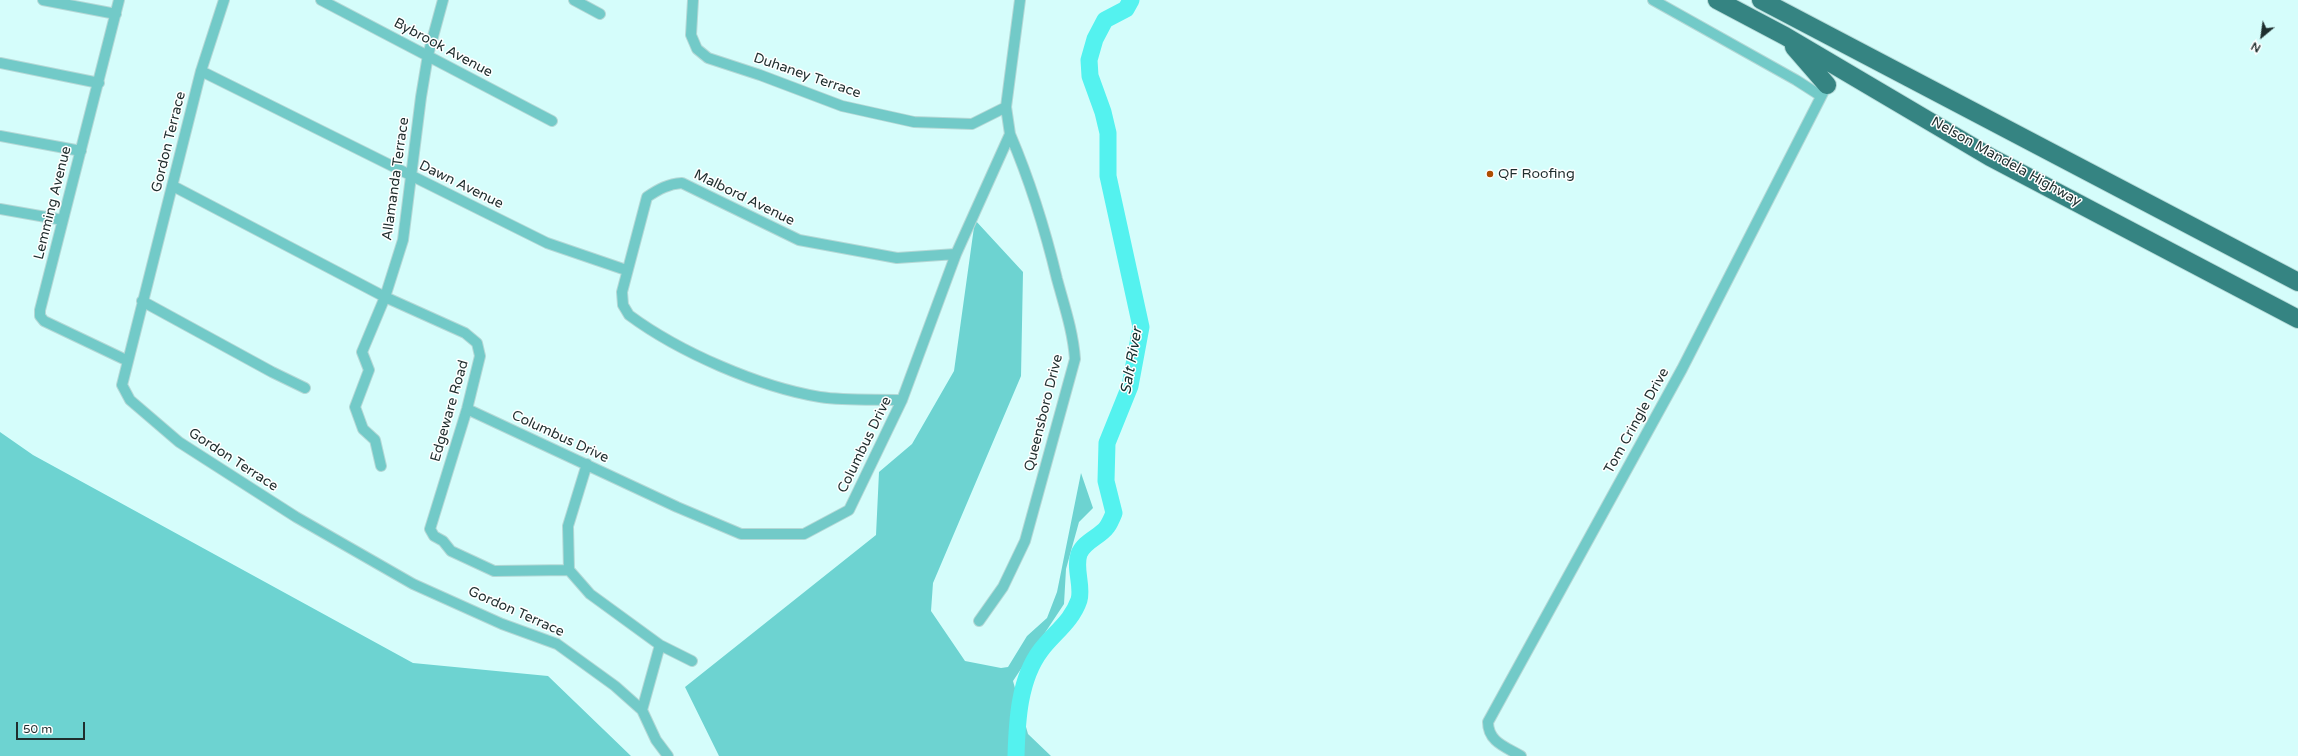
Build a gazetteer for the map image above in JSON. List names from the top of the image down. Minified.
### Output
{"streets":{"highway":["Nelson Mandela Highway"],"street":["Bybrook Avenue","Duhaney Terrace","Gordon Terrace","Allamanda Terrace","Dawn Avenue","Malbord Avenue","Lemming Avenue","Edgeware Road","Queensboro Drive","Tom Cringle Drive","Columbus Drive"]},"crossings":[["Bybrook Avenue","Allamanda Terrace"],["Gordon Terrace","Dawn Avenue"],["Gordon Terrace","Lemming Avenue"],["Gordon Terrace","Edgeware Road"],["Allamanda Terrace","Dawn Avenue"],["Allamanda Terrace","Edgeware Road"],["Dawn Avenue","Malbord Avenue"],["Malbord Avenue","Columbus Drive"],["Edgeware Road","Columbus Drive"],["Queensboro Drive","Columbus Drive"]],"water":["Salt River"],"places":["QF Roofing"],"scale_bar":"50 m","north":"bottom left"}
